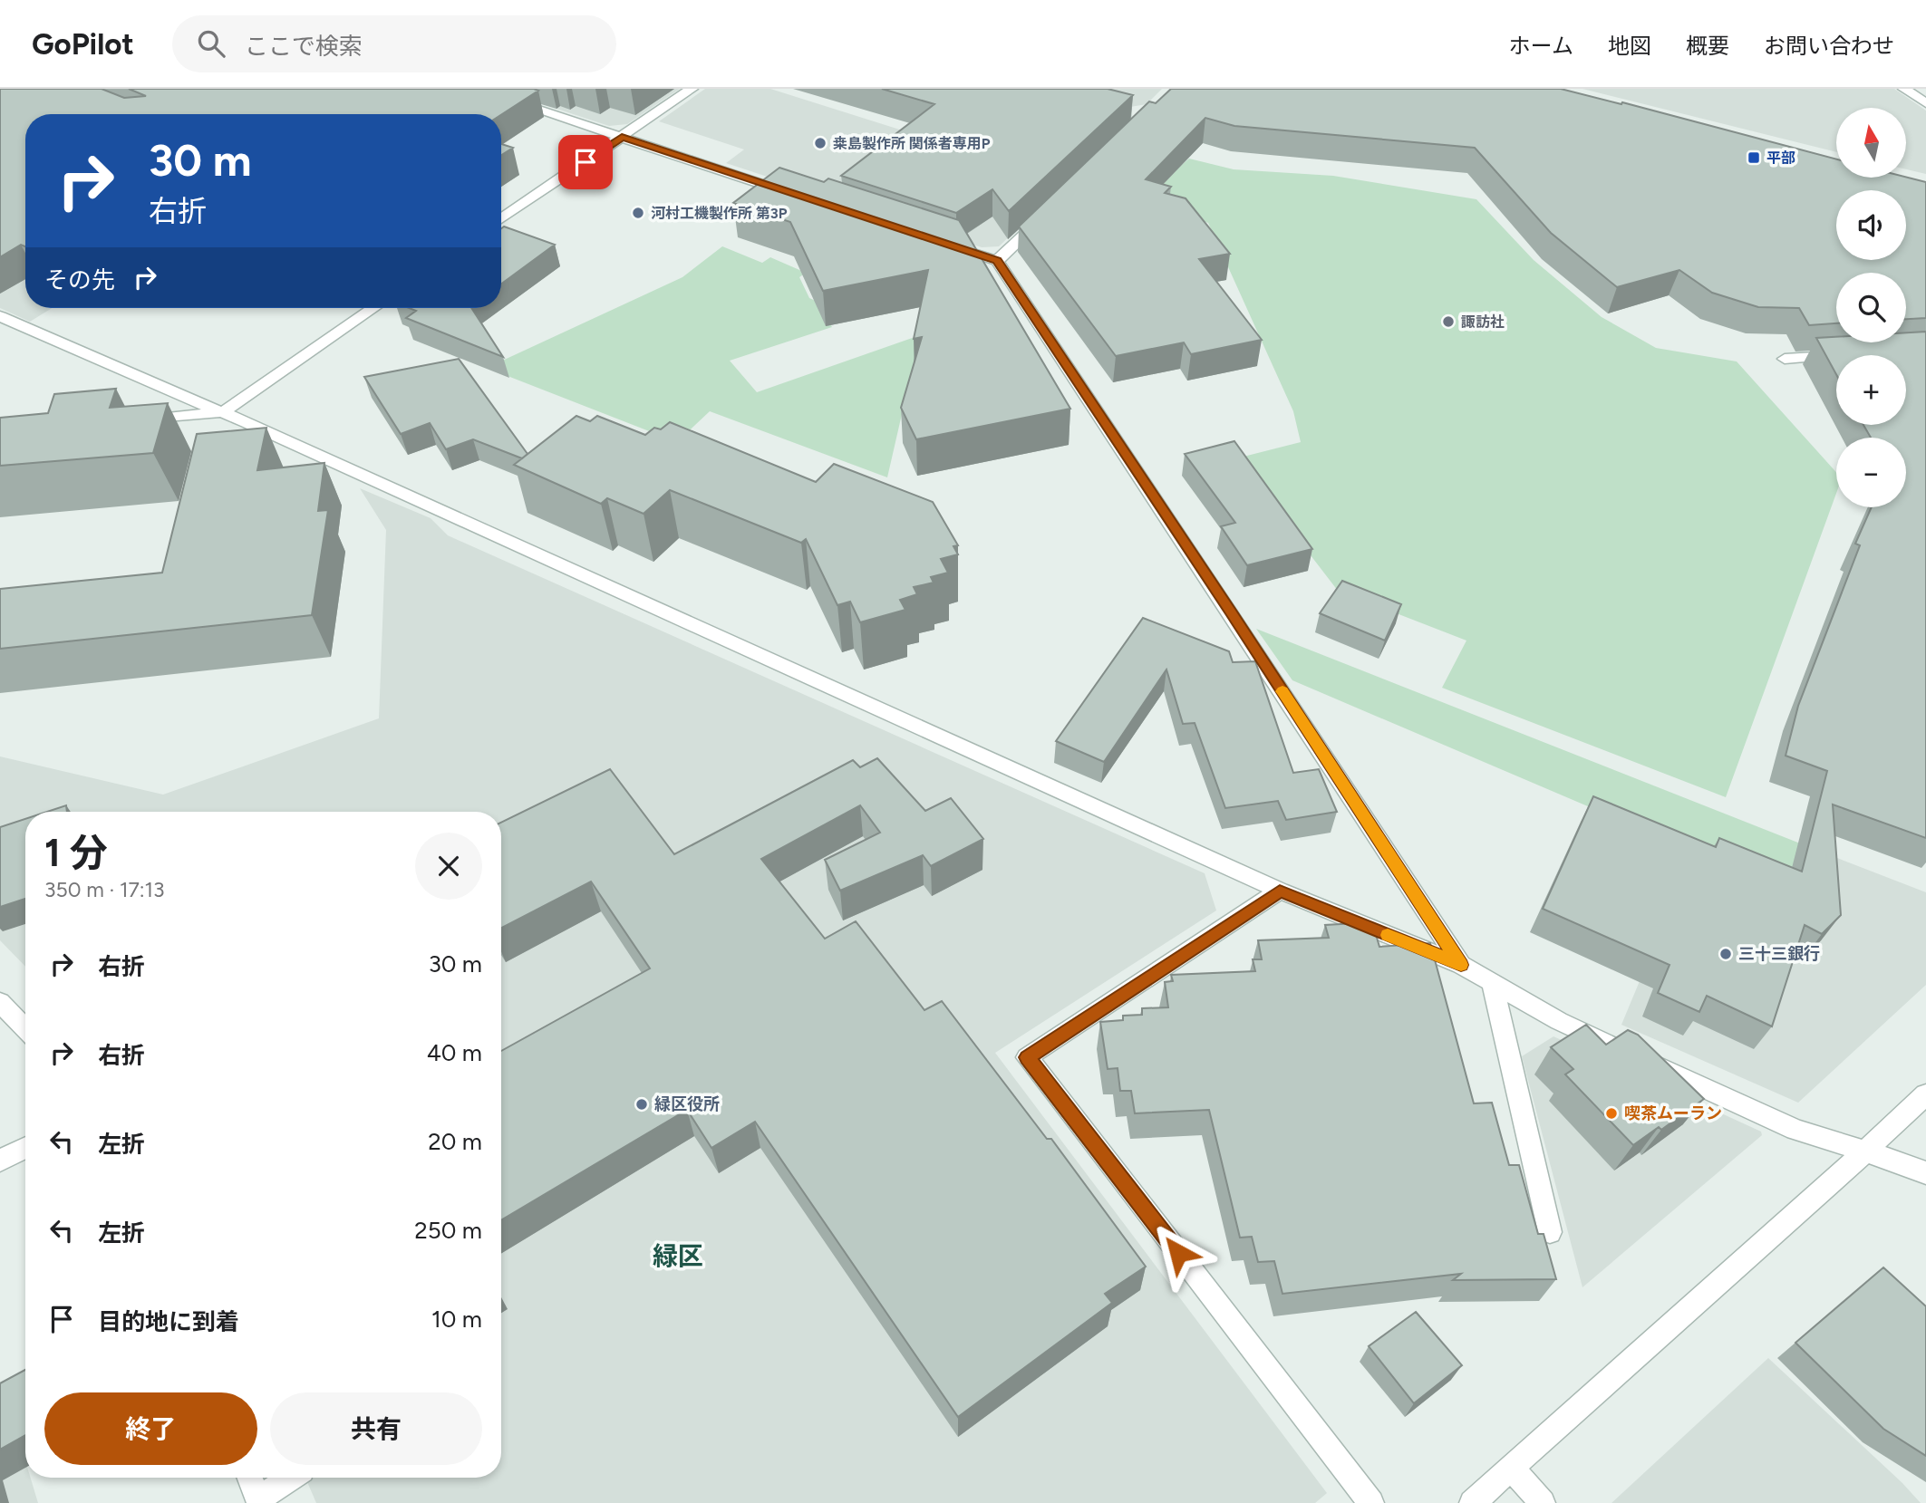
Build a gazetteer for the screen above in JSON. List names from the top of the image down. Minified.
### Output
{"districts":["緑区"],"places":{"other":["桒島製作所 関係者専用P","河村工機製作所 第3P","諏訪社","三十三銀行","緑区役所","喫茶ムーラン"],"transit":["平部"]},"north":"top","page":{"header":"GoPilot","search":"ここで検索","nav":["ホーム","地図","概要","お問い合わせ"],"map_buttons":["+","−"],"turn":["30 m","右折"],"then":"その先","heading":["1 分","350 m · 17:13"],"list":[{"name":"右折","value":"30 m"},{"name":"右折","value":"40 m"},{"name":"左折","value":"20 m"},{"name":"左折","value":"250 m"},{"name":"目的地に到着","value":"10 m"}],"buttons":["終了","共有"]}}
